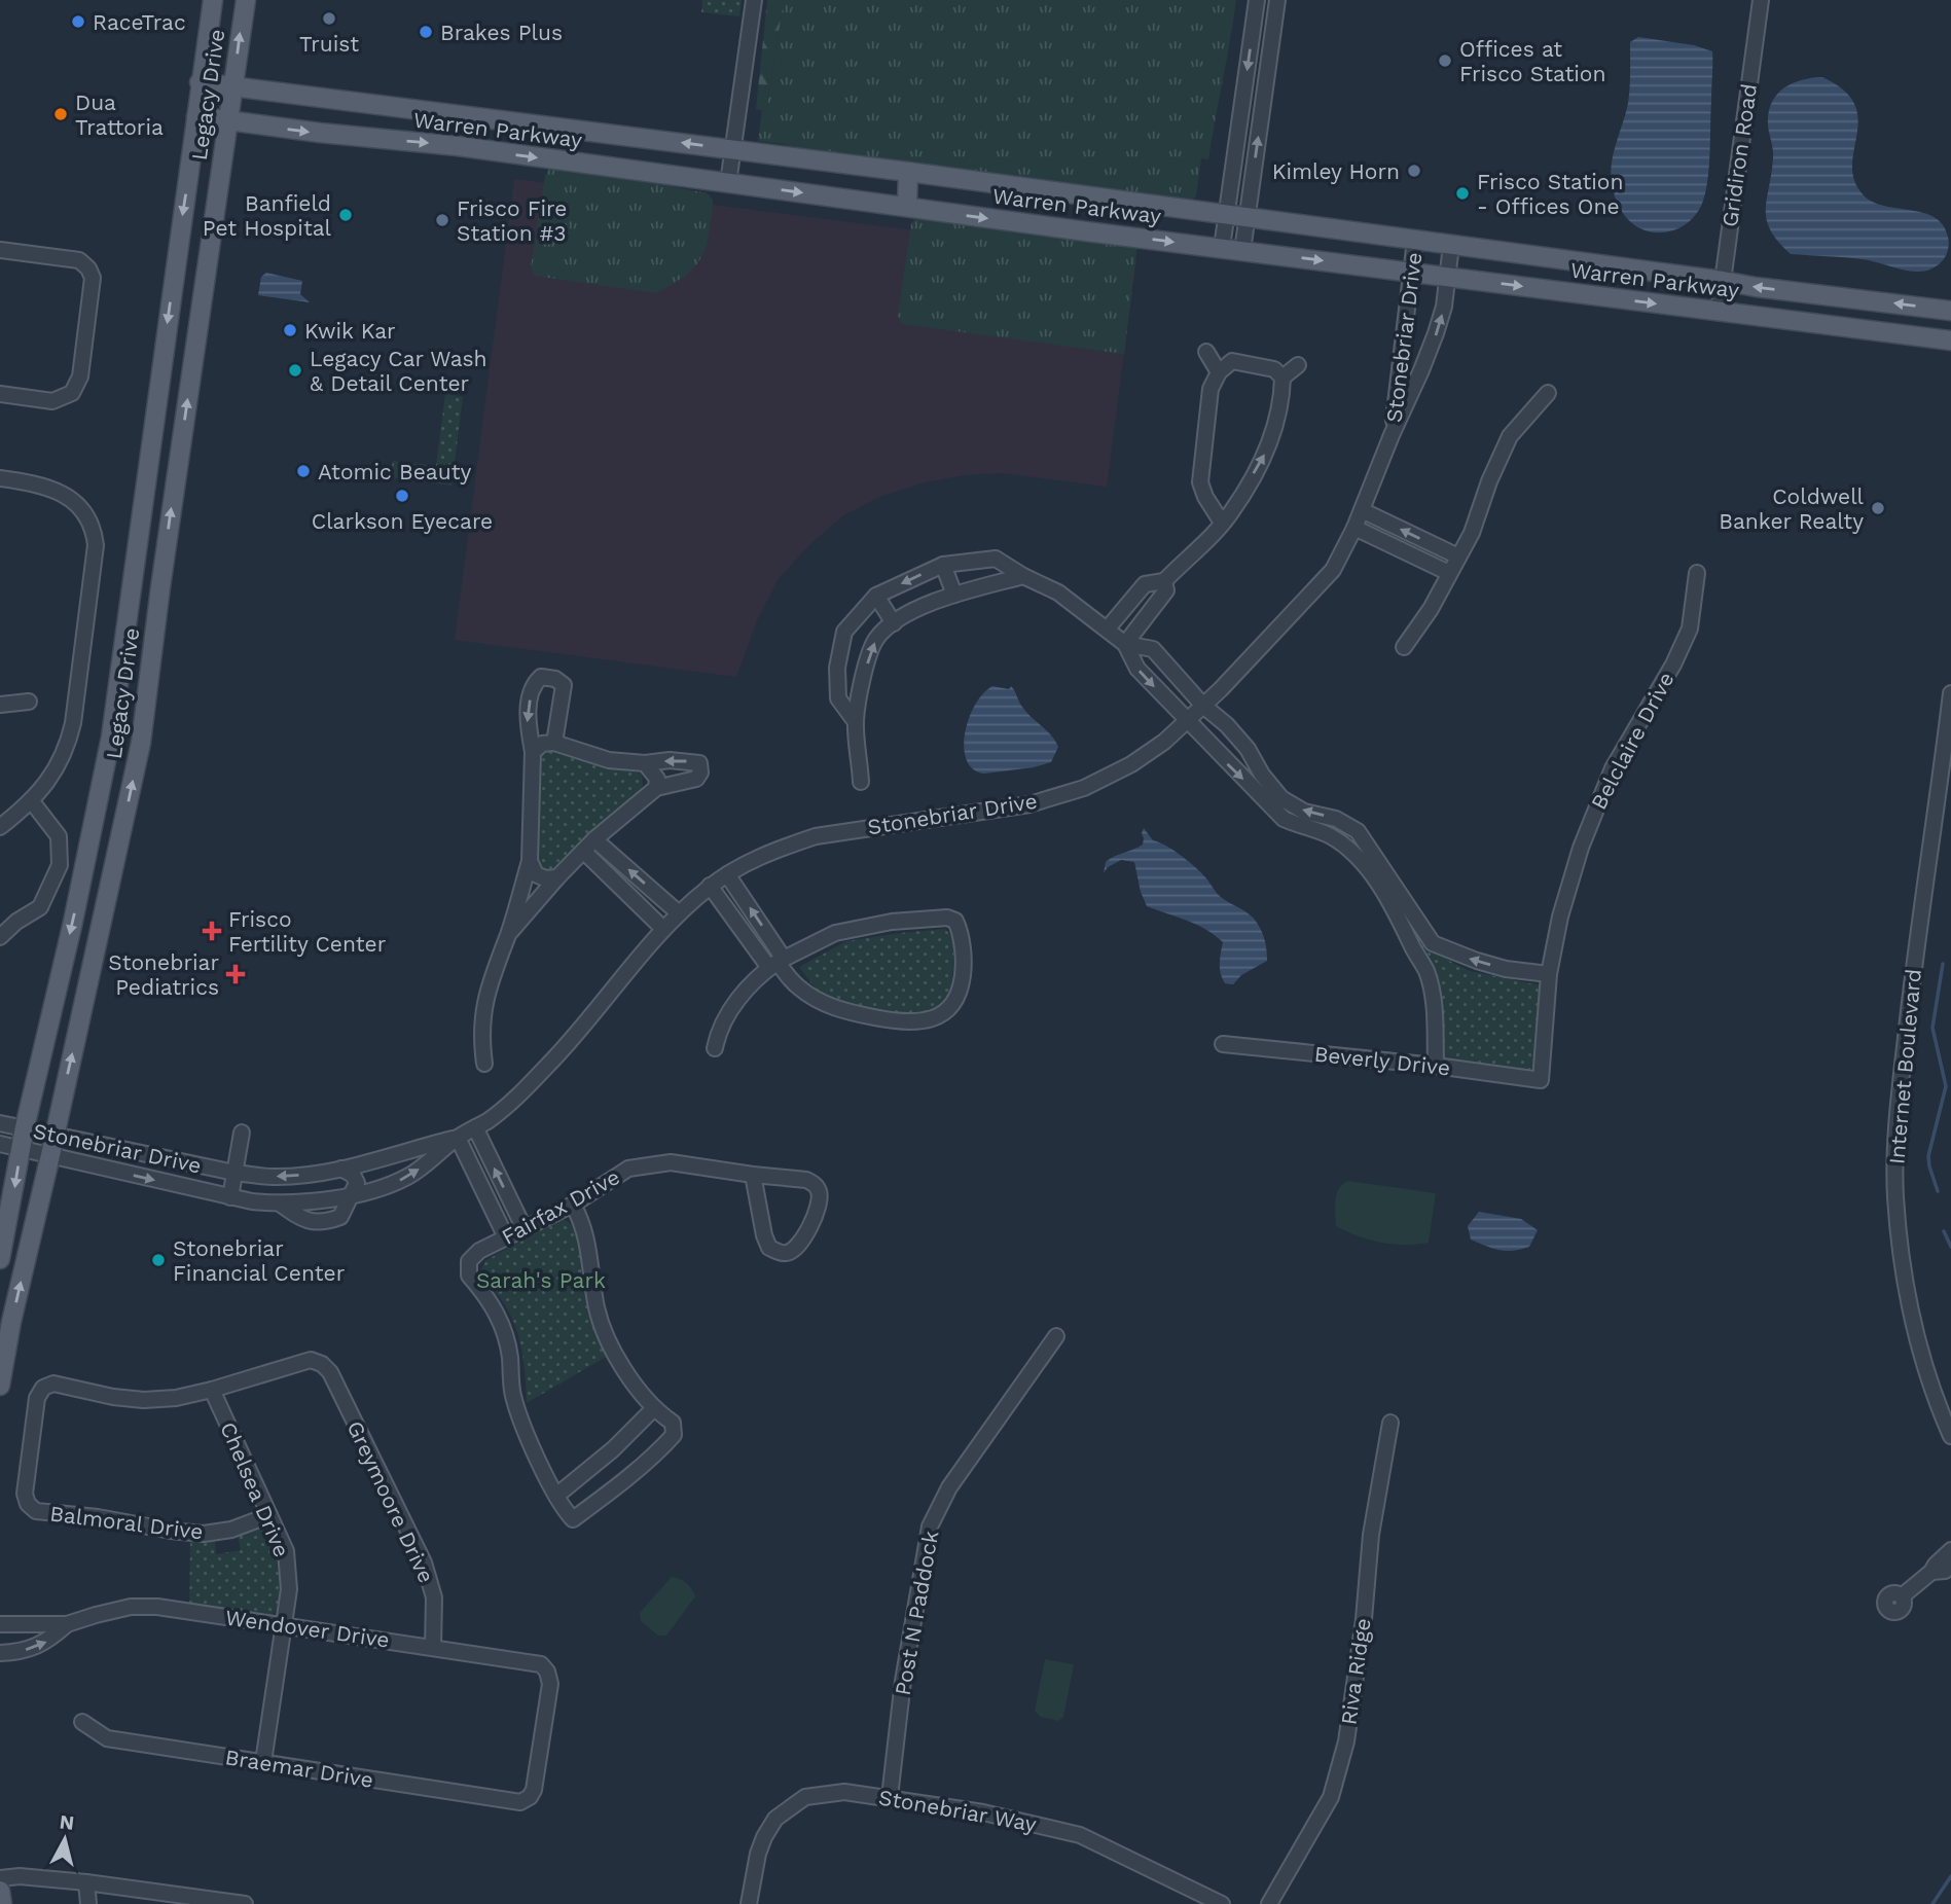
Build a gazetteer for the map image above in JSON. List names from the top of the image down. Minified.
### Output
{"streets":{"main road":["Legacy Drive","Warren Parkway"],"street":["Gridiron Road","Stonebriar Drive","Belclaire Drive","Beverly Drive","Internet Boulevard","Fairfax Drive","Chelsea Drive","Greymoore Drive","Balmoral Drive","Post N Paddock","Wendover Drive","Riva Ridge","Braemar Drive","Stonebriar Way"]},"crossings":[["Legacy Drive","Warren Parkway"],["Legacy Drive","Stonebriar Drive"],["Warren Parkway","Gridiron Road"],["Warren Parkway","Stonebriar Drive"],["Belclaire Drive","Beverly Drive"],["Chelsea Drive","Greymoore Drive"],["Chelsea Drive","Balmoral Drive"],["Chelsea Drive","Wendover Drive"],["Chelsea Drive","Braemar Drive"],["Greymoore Drive","Balmoral Drive"],["Greymoore Drive","Wendover Drive"],["Post N Paddock","Stonebriar Way"],["Wendover Drive","Braemar Drive"]],"parks":["Sarah's Park"],"places":{"other":["Truist","RaceTrac","Brakes Plus","Offices at Frisco Station","Dua Trattoria","Kimley Horn","Frisco Station - Offices One","Banfield Pet Hospital","Frisco Fire Station #3","Kwik Kar","Legacy Car Wash & Detail Center","Atomic Beauty","Clarkson Eyecare","Coldwell Banker Realty","Stonebriar Financial Center"],"health":["Frisco Fertility Center","Stonebriar Pediatrics"]},"north":"top"}
